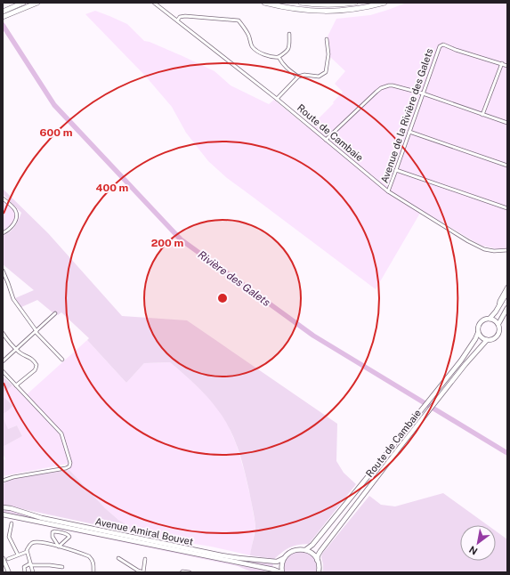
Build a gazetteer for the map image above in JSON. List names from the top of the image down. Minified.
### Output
{"streets":{"main road":["Route de Cambaie","Avenue Amiral Bouvet"],"street":["Avenue de la Rivière des Galets"]},"crossings":[["Avenue de la Rivière des Galets","Route de Cambaie"]],"water":["Rivière des Galets"],"north":"bottom left","rings":["600 m","400 m","200 m"]}
